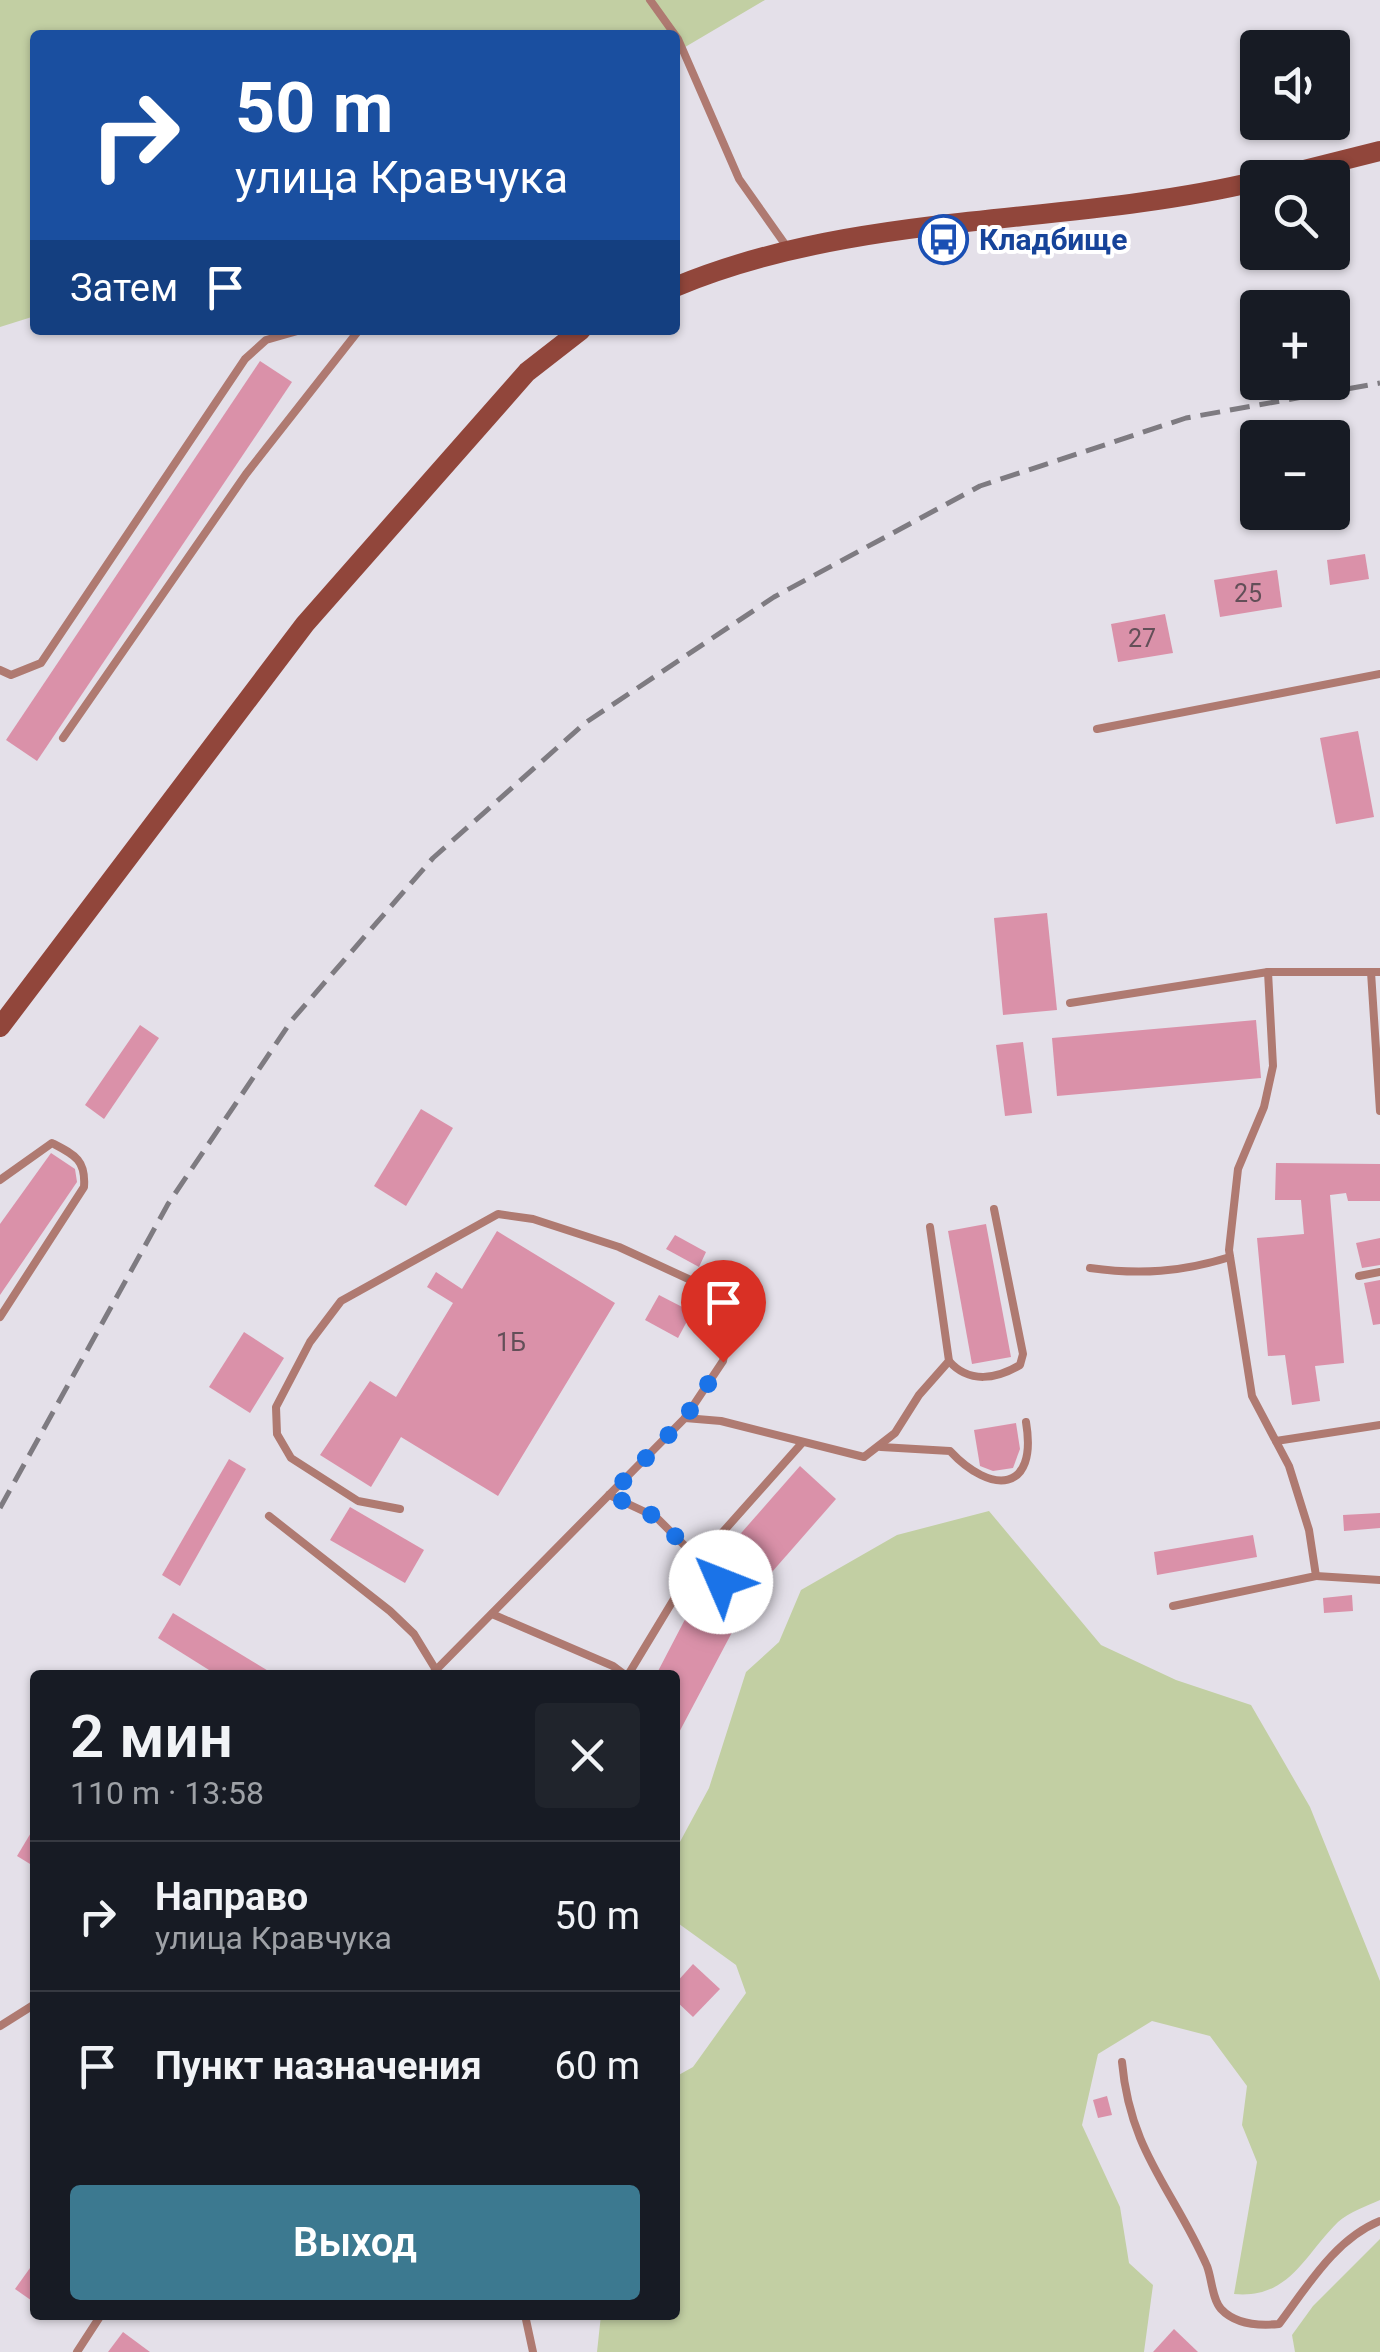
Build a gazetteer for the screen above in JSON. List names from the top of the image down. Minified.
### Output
{"places":{"bus stop":["Кладбище"]},"house_numbers":["25","27","1Б"],"page":{"map_buttons":["+","−"],"turn":["50 m","улица Кравчука"],"then":"Затем","heading":["2 мин","110 m · 13:58"],"list":[{"name":"Направо","note":"улица Кравчука","value":"50 m"},{"name":"Пункт назначения","value":"60 m"}],"buttons":"Выход"}}
